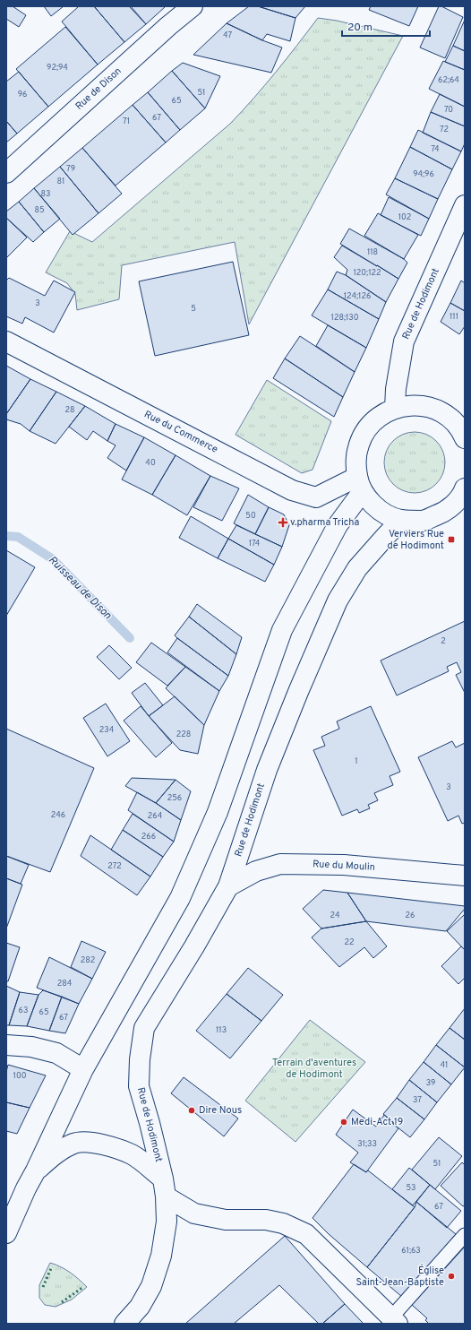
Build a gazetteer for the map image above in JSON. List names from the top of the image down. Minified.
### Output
{"streets":{"main road":["Rue de Dison","Rue de Hodimont","Rue du Commerce","Rue du Moulin"]},"crossings":[["Rue de Hodimont","Rue du Commerce"],["Rue de Hodimont","Rue du Moulin"]],"water":["Ruisseau de Dison"],"parks":["Terrain d'aventures de Hodimont"],"places":{"health":["v.pharma Tricha"],"transit":["Verviers Rue de Hodimont"],"other":["Dire Nous","Medi-Act 19","Église Saint-Jean-Baptiste"]},"house_numbers":["47","92;94","62;64","51","96","65","70","67","71","72","74","79","94;96","81","83","85","102","118","120;122","124;126","3","5","111","128;130","28","40","50","174","2","234","228","1","3","256","246","264","266","272","24","26","22","282","284","63","65","67","113","41","100","39","37","31;33","51","53","67","61;63"],"scale_bar":"20 m"}
